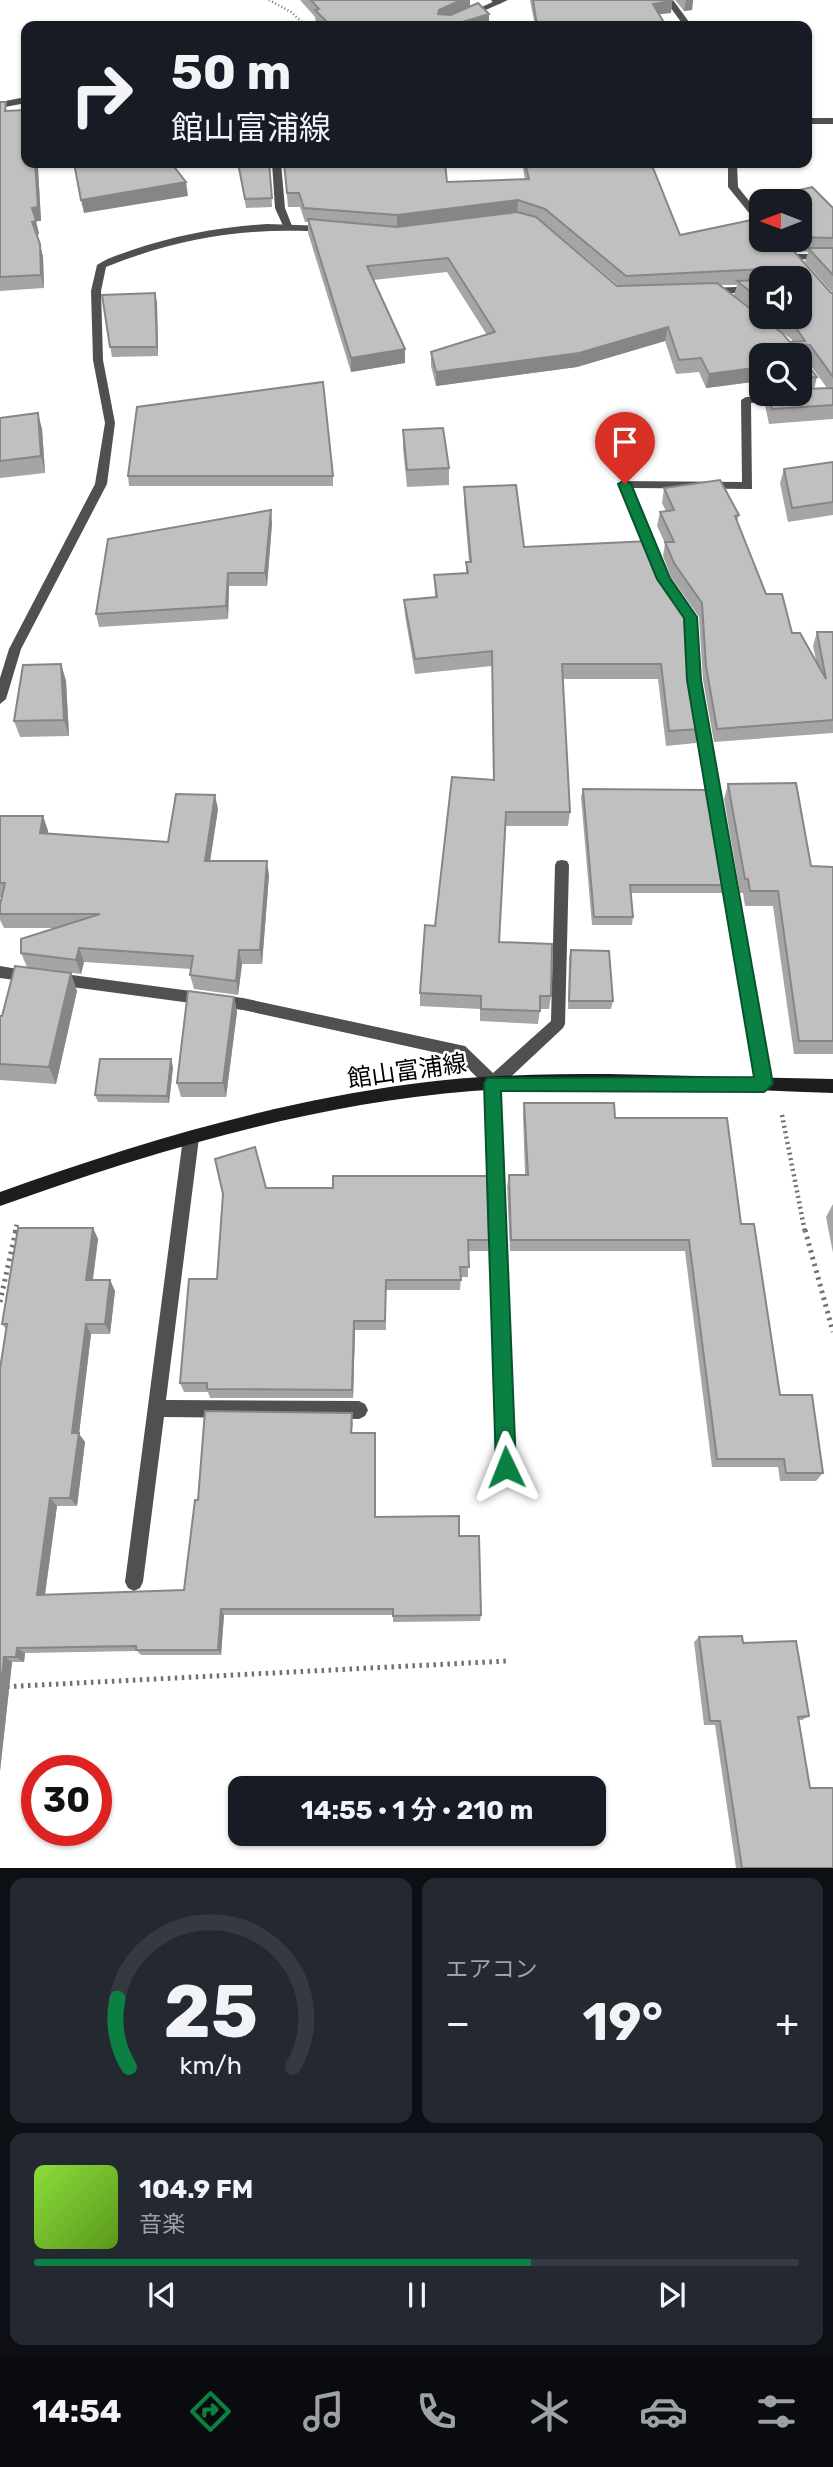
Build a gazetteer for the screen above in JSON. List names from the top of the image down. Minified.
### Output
{"streets":{"main road":["館山富浦線"]},"north":"left","page":{"turn":["50 m","館山富浦線"],"limit":"30","trip":"14:55 · 1 分 · 210 m","tile":"エアコン","heat":["−","19°","+"],"song":["104.9 FM","音楽"],"tabs":"14:54","gauge":["25","km/h"]}}
